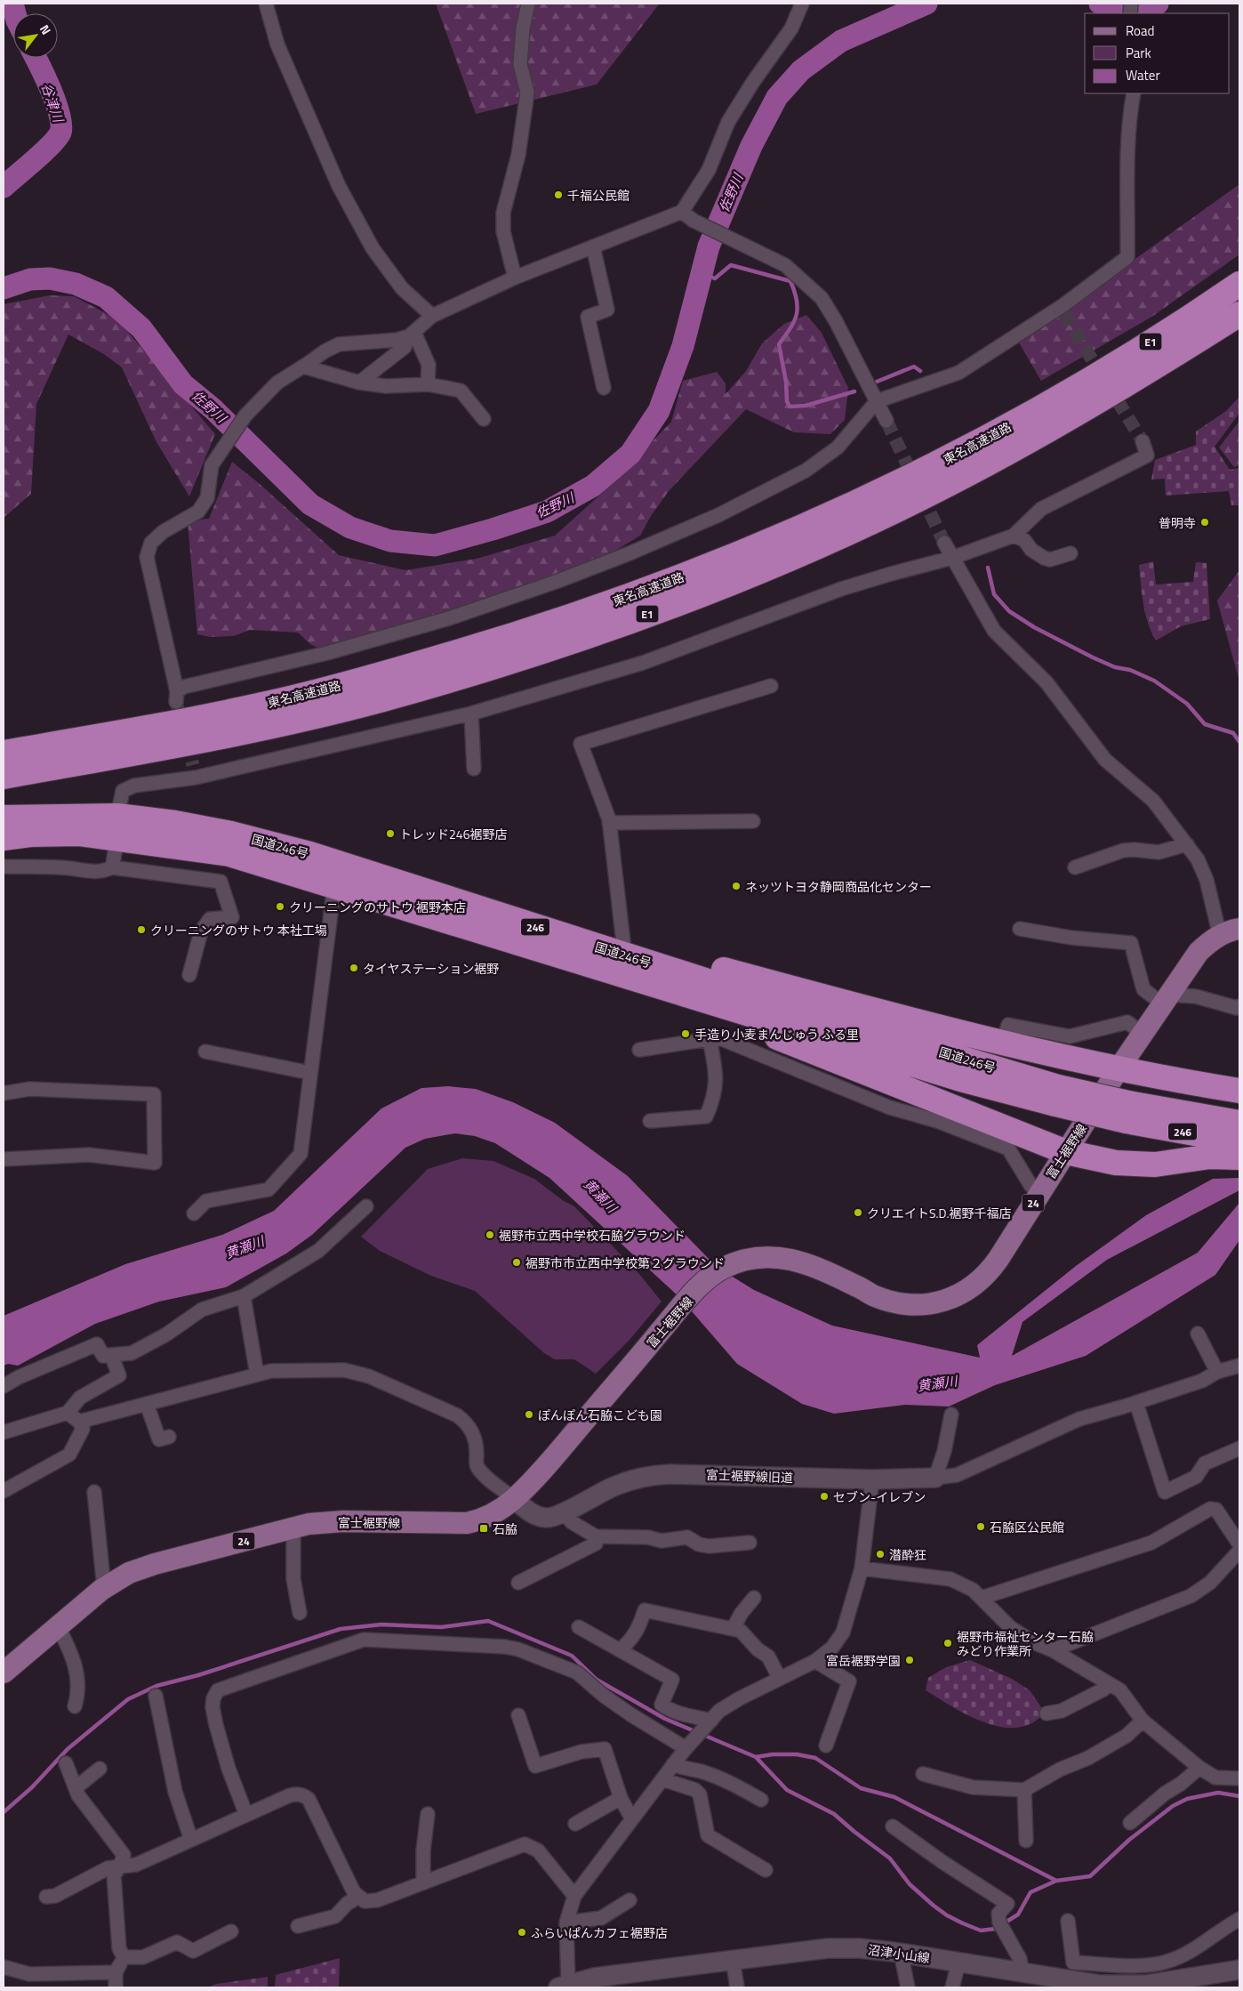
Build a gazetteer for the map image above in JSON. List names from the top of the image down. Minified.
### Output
{"streets":{"highway":["E1","東名高速道路","国道246号","246"],"main road":["富士裾野線","24","富士裾野線旧道","沼津小山線"]},"crossings":[["富士裾野線","富士裾野線旧道"]],"water":["谷津川","佐野川","黄瀬川"],"places":{"other":["千福公民館","普明寺","トレッド246裾野店","ネッツトヨタ静岡商品化センター","クリーニングのサトウ 裾野本店","クリーニングのサトウ 本社工場","タイヤステーション裾野","手造り小麦まんじゅう ふる里","クリエイトS.D.裾野千福店","裾野市立西中学校石脇グラウンド","裾野市市立西中学校第２グラウンド","ぽんぽん石脇こども園","セブン-イレブン","石脇区公民館","潜酔狂","裾野市福祉センター石脇 みどり作業所","富岳裾野学園","ふらいぱんカフェ裾野店"],"transit":["石脇"]},"legend":["Road","Park","Water"],"north":"top right"}
